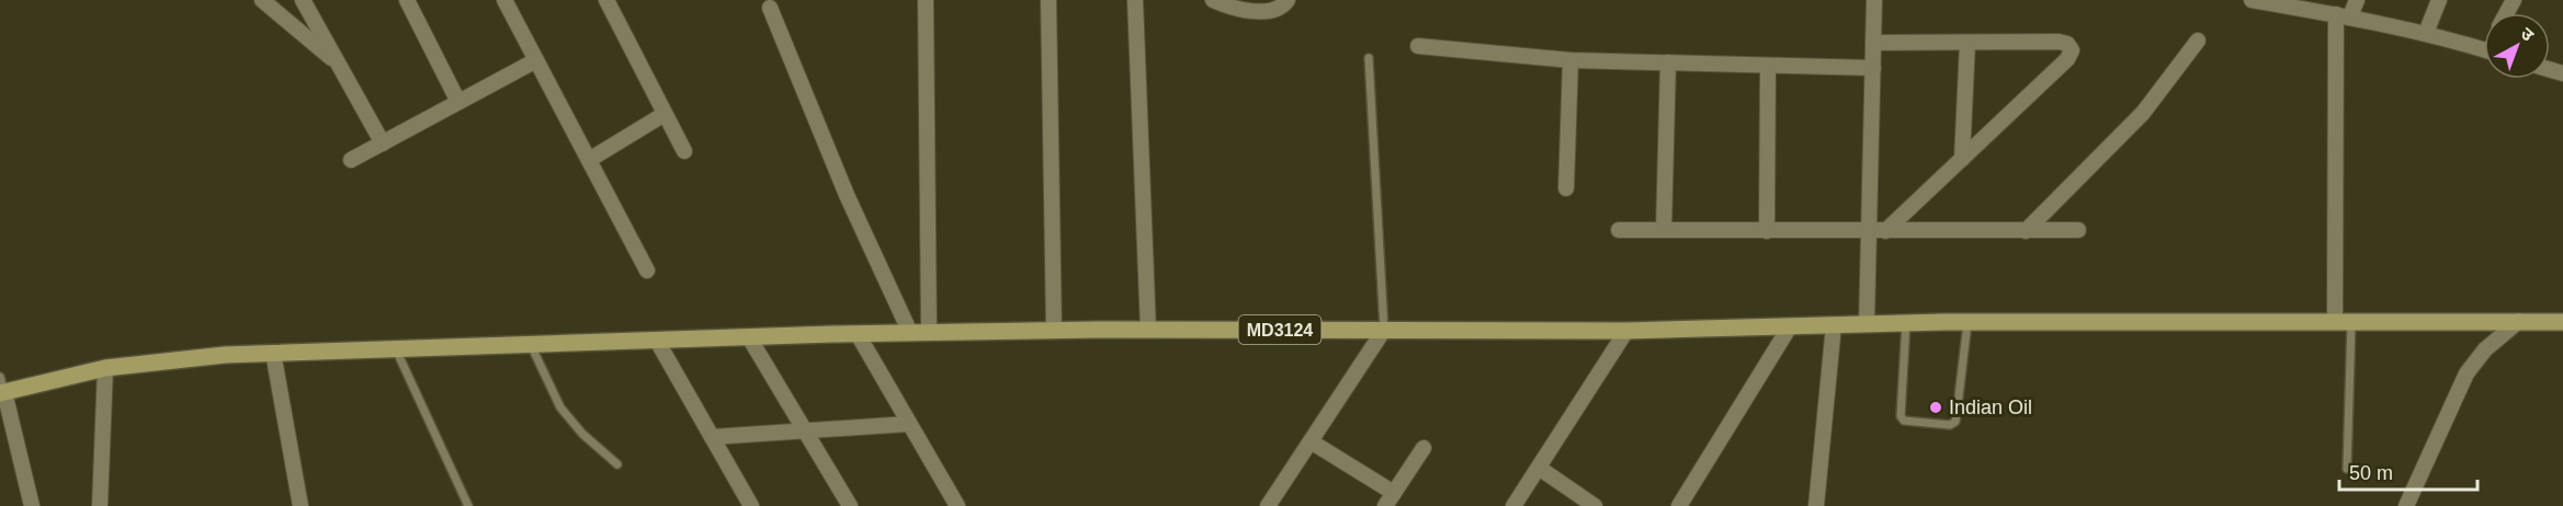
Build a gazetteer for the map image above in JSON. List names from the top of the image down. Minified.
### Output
{"streets":{"main road":["MD3124"]},"places":["Indian Oil"],"scale_bar":"50 m","north":"top right"}
